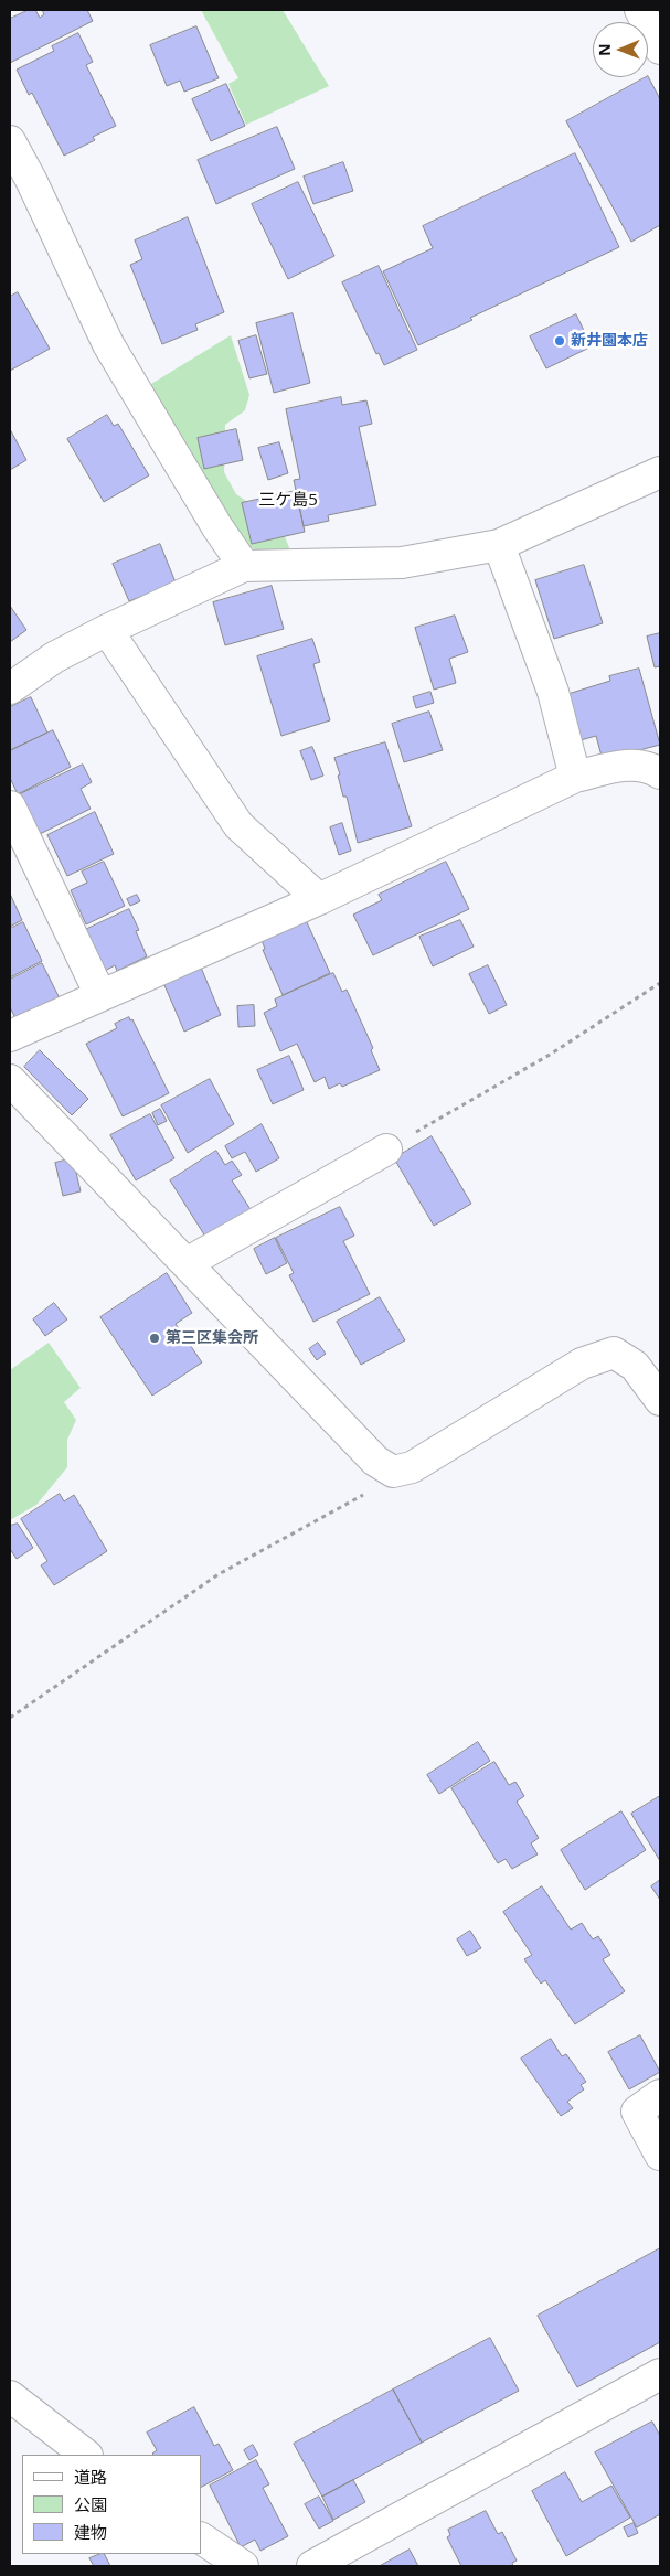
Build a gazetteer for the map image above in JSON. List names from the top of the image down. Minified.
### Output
{"districts":["三ケ島5"],"places":["新井園本店","第三区集会所"],"legend":["道路","公園","建物"],"north":"left"}
